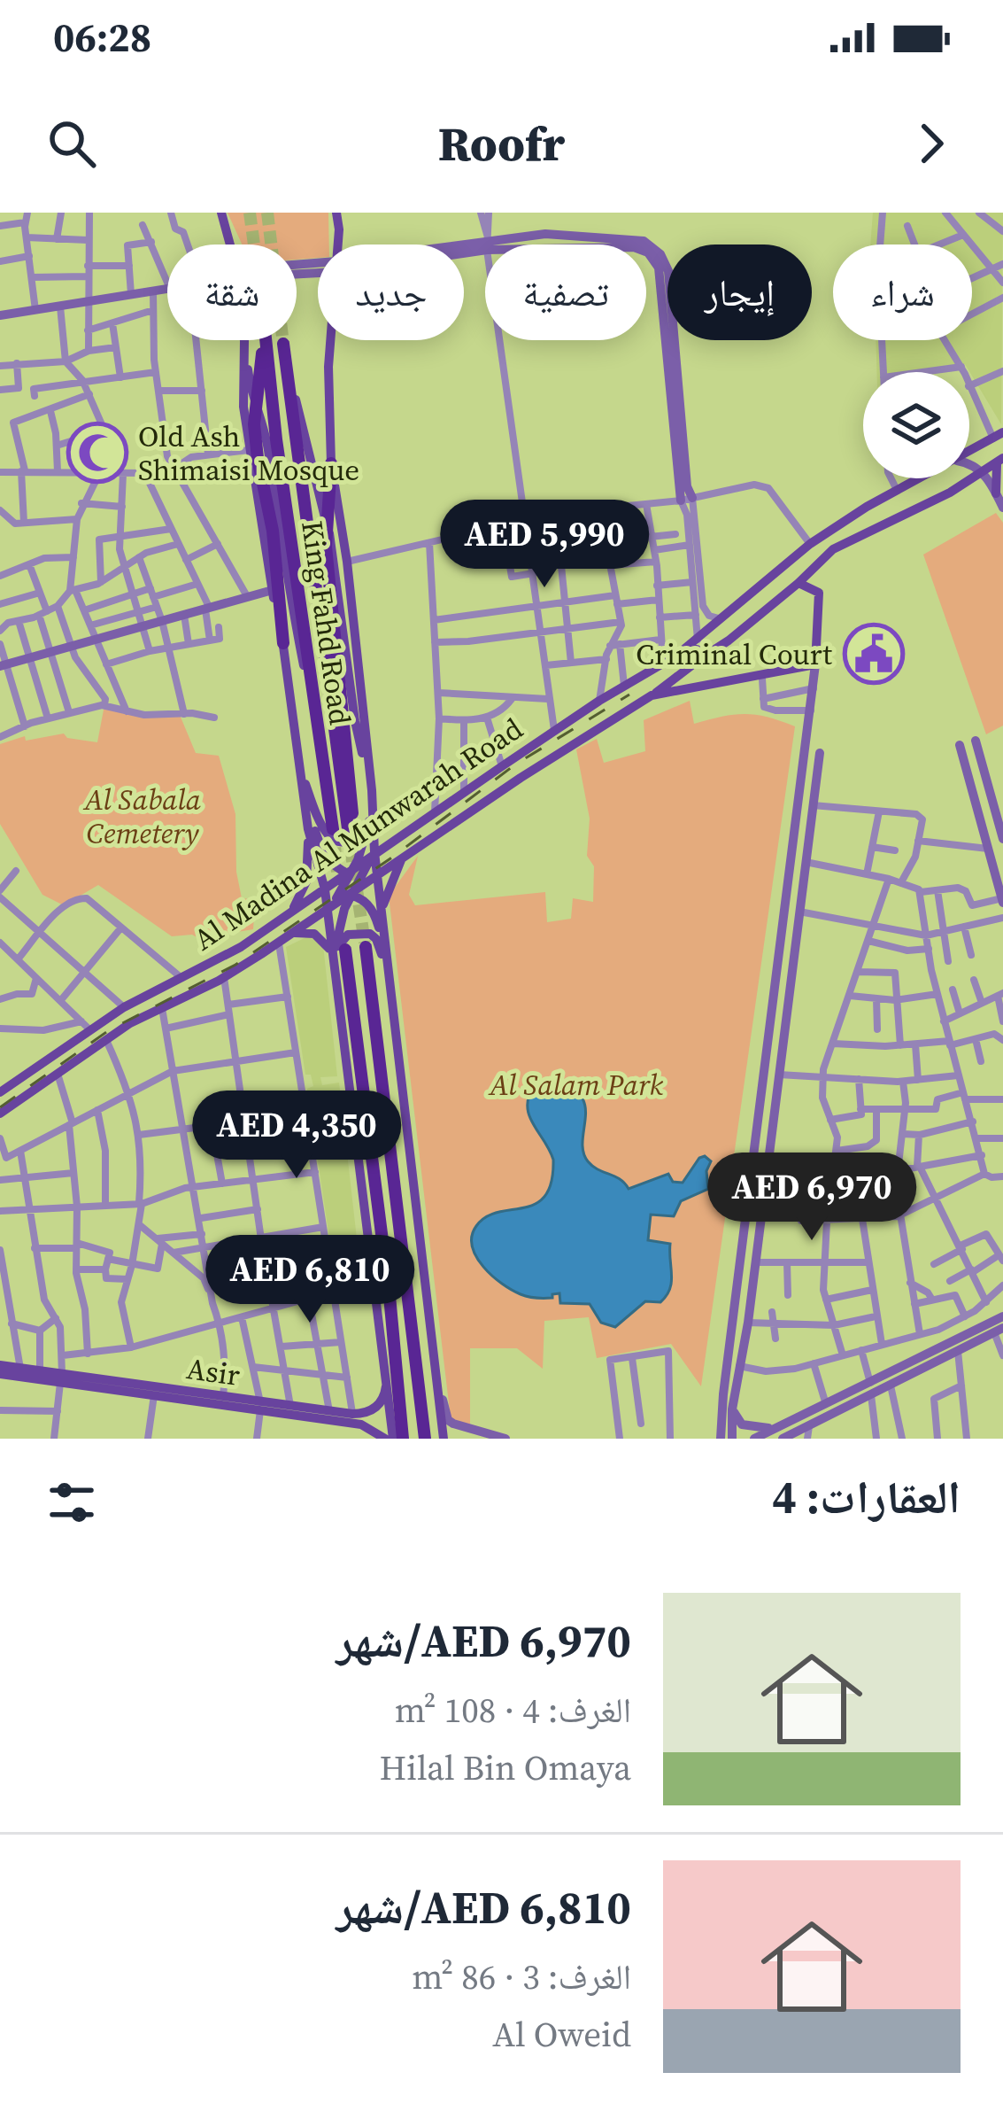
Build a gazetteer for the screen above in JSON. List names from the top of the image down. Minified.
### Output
{"streets":{"highway":["King Fahd Road"],"main road":["Al Madina Al Munwarah Road","Asir"]},"parks":["Al Sabala Cemetery","Al Salam Park"],"places":{"mosque":["Old Ash Shimaisi Mosque"],"public building":["Criminal Court"]},"page":{"status":"06:28","header":"Roofr","chip":["شراء","إيجار","تصفية","جديد","شقة"],"price":["AED 5,990","AED 4,350","AED 6,970","AED 6,810"],"heading":"العقارات: 4","list":[{"name":"AED 6,970/شهر","note":"الغرف: 4 · 108 m² · Hilal Bin Omaya"},{"name":"AED 6,810/شهر","note":"الغرف: 3 · 86 m² · Al Oweid"}]}}
